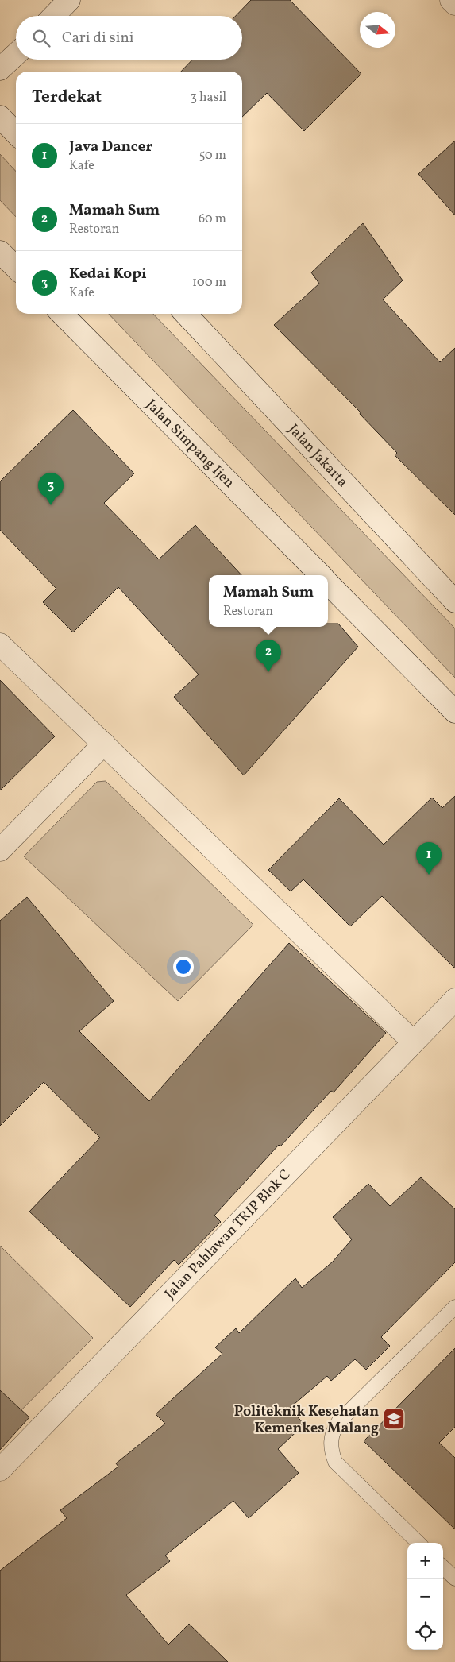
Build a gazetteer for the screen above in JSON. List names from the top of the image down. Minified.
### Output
{"streets":{"street":["Jalan Simpang Ijen","Jalan Jakarta","Jalan Pahlawan TRIP Blok C"]},"places":{"school or university":["Politeknik Kesehatan Kemenkes Malang"]},"north":"right","page":{"search":"Cari di sini","heading":["Terdekat","3 hasil"],"list":[{"mark":"1","name":"Java Dancer","note":"Kafe","value":"50 m"},{"mark":"2","name":"Mamah Sum","note":"Restoran","value":"60 m"},{"mark":"3","name":"Kedai Kopi","note":"Kafe","value":"100 m"}],"pins":["3","2","1"],"popup":["Mamah Sum","Restoran"],"map_buttons":["+","−"]}}
